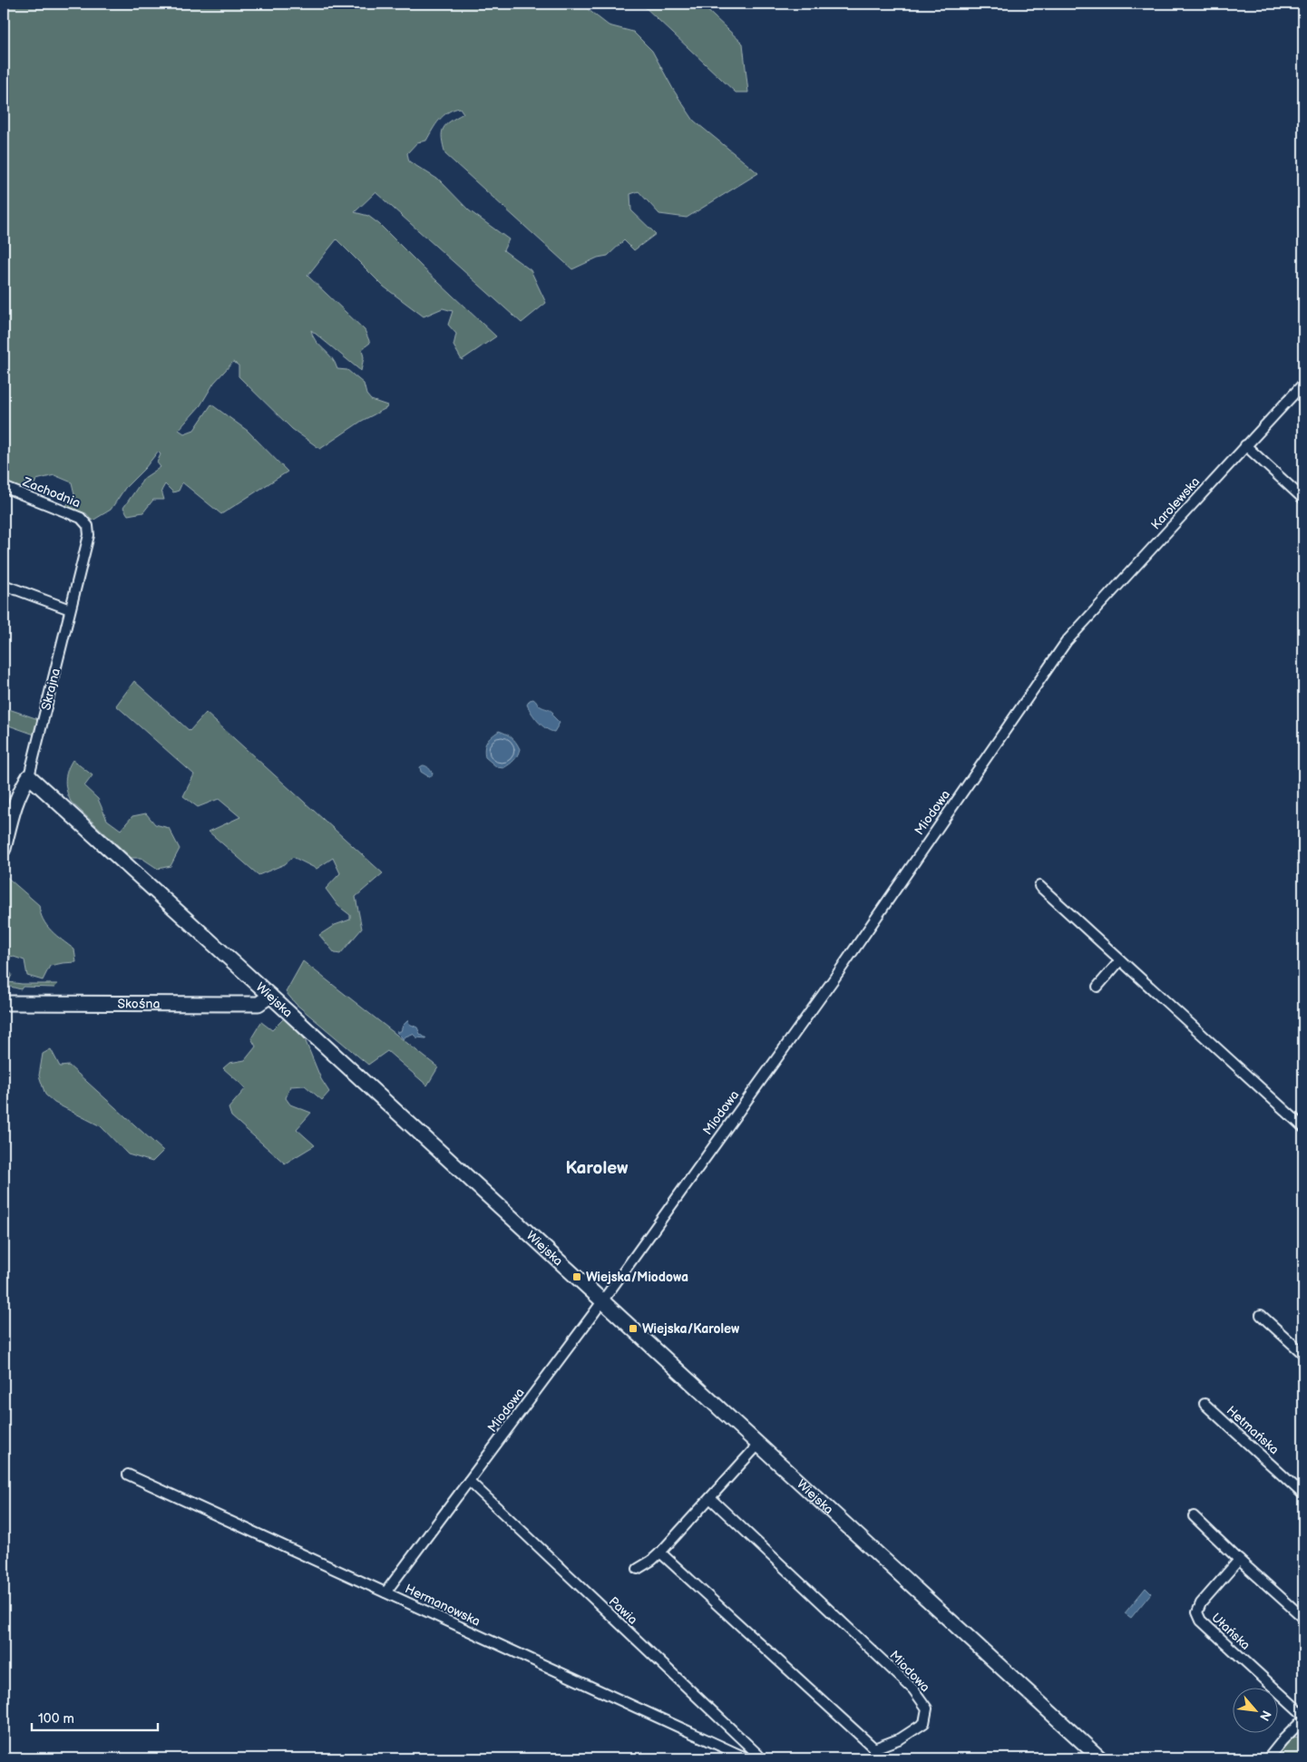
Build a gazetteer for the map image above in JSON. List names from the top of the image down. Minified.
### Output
{"streets":{"street":["Zachodnia","Karolewska","Skrajna","Miodowa","Wiejska","Skośna","Hetmańska","Hermanowska","Pawia","Ułańska"]},"crossings":[["Zachodnia","Skrajna"],["Karolewska","Miodowa"],["Skrajna","Wiejska"],["Miodowa","Wiejska"],["Miodowa","Hermanowska"],["Miodowa","Pawia"],["Wiejska","Skośna"]],"districts":["Karolew"],"places":{"transit":["Wiejska/Miodowa","Wiejska/Karolew"]},"scale_bar":"100 m","north":"bottom right"}
